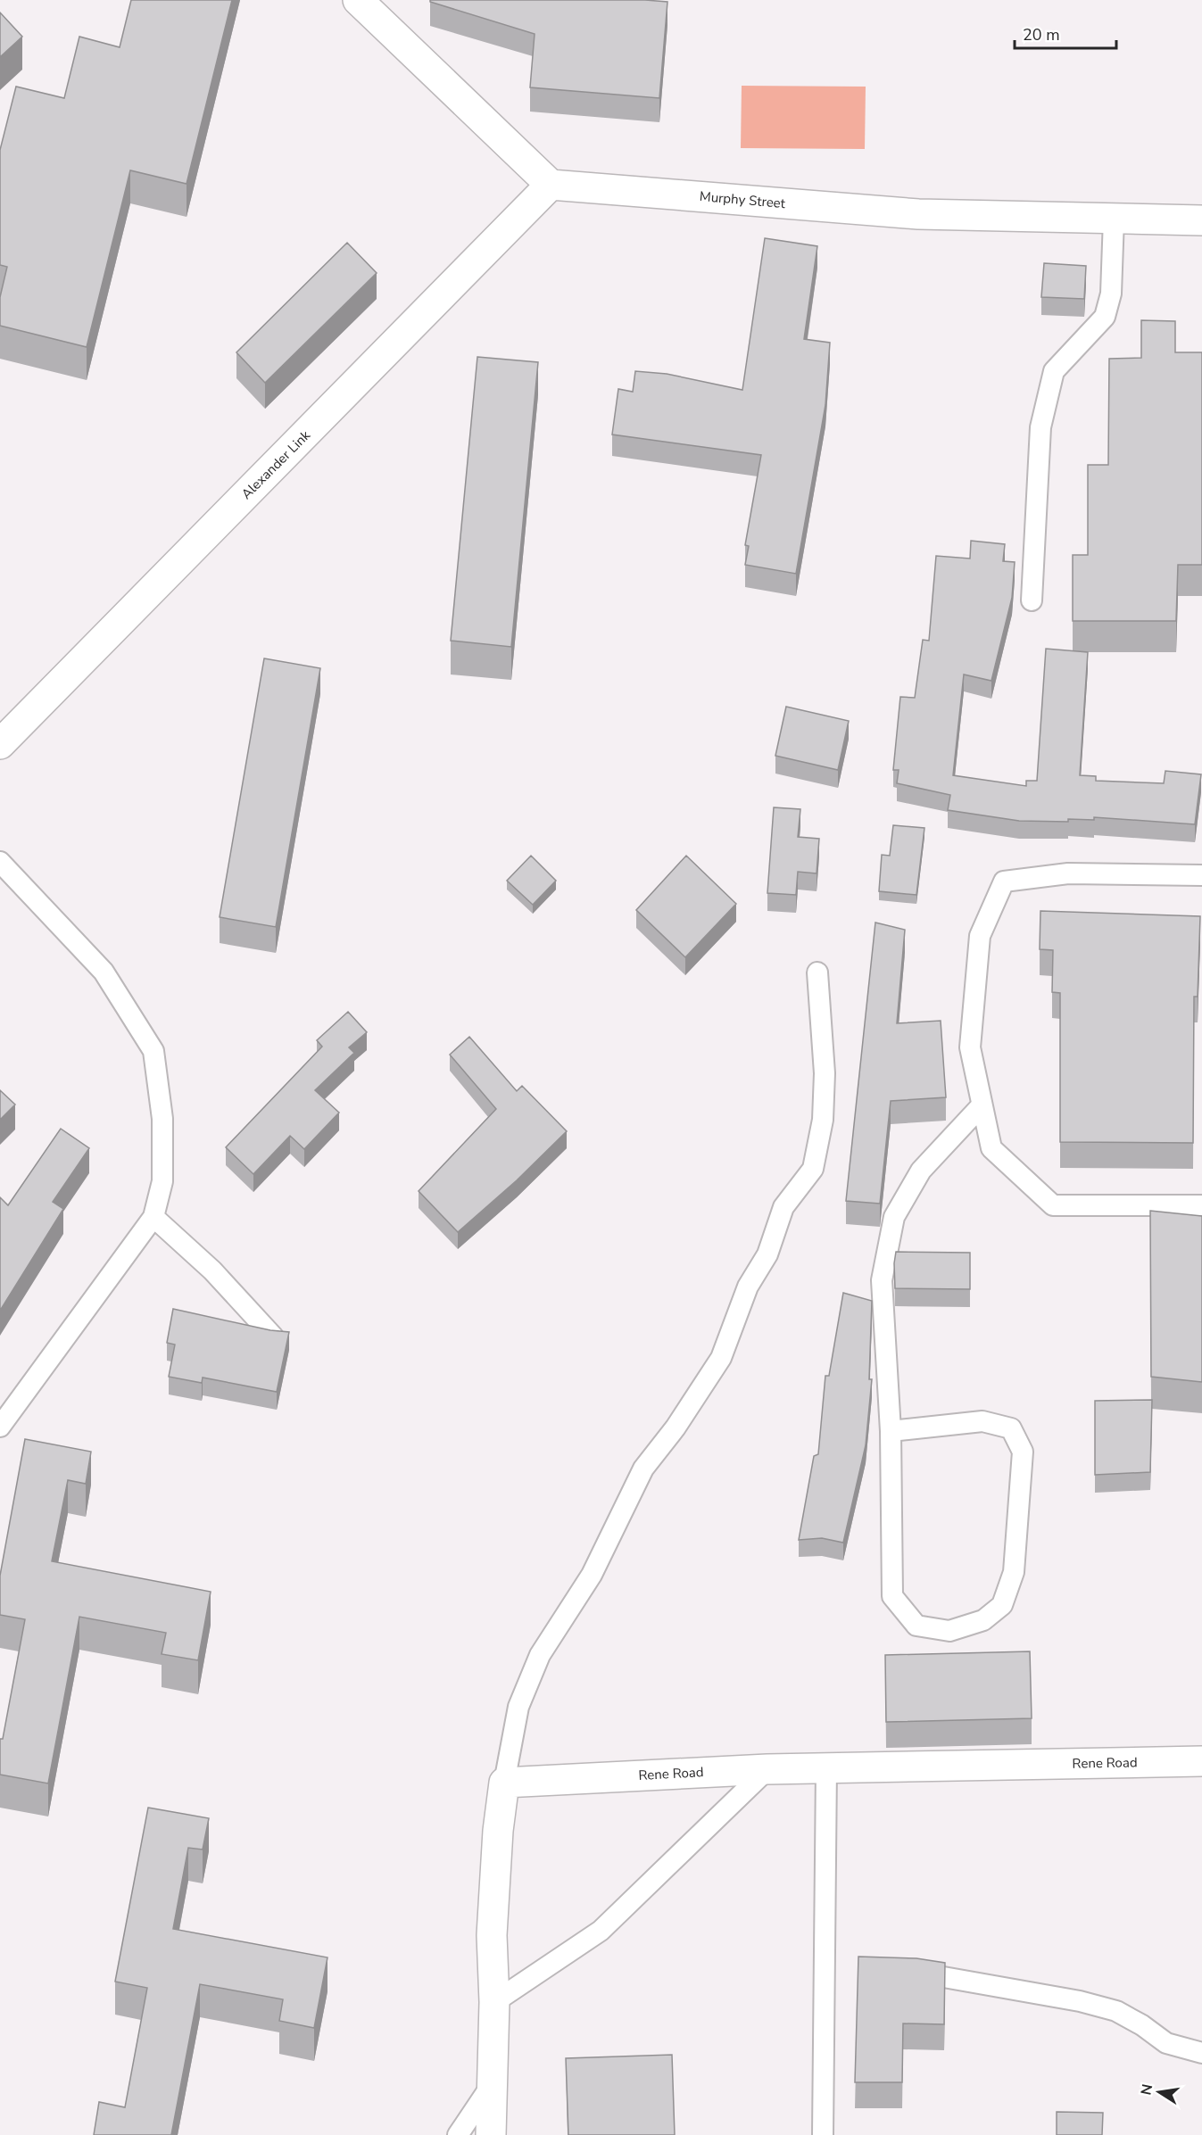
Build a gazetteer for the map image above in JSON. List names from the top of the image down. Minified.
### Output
{"streets":{"street":["Murphy Street","Alexander Link","Rene Road"]},"crossings":[["Murphy Street","Alexander Link"]],"scale_bar":"20 m","north":"left"}
